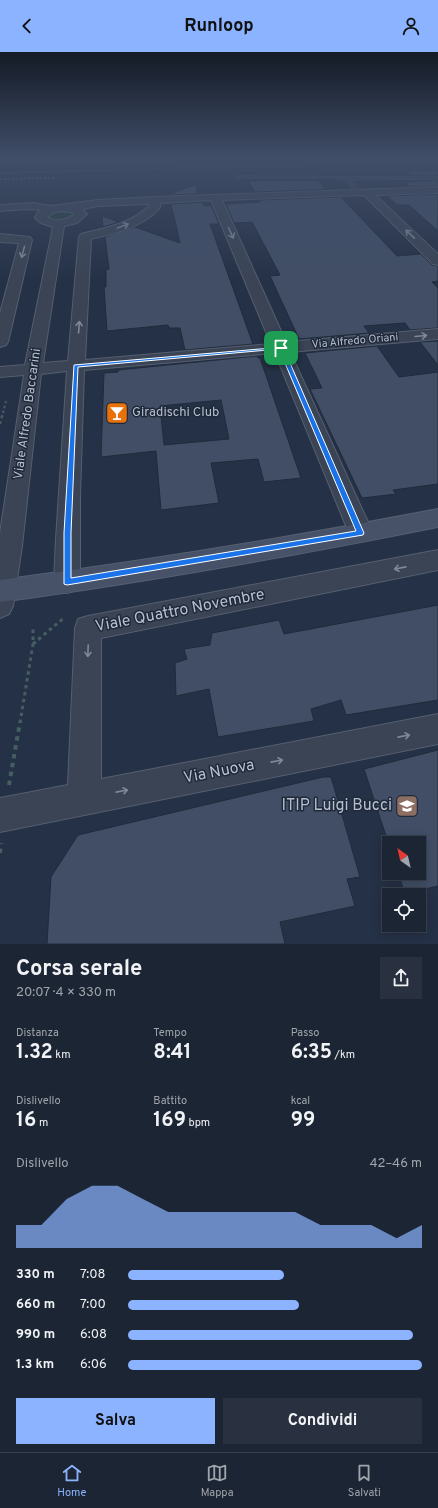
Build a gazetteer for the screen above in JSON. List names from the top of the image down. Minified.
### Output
{"streets":{"street":["Via Alfredo Oriani","Viale Alfredo Baccarini","Viale Quattro Novembre","Via Nuova"]},"crossings":[["Via Alfredo Oriani","Viale Alfredo Baccarini"],["Viale Quattro Novembre","Via Nuova"]],"one_way":["Via Alfredo Oriani","Viale Quattro Novembre","Via Nuova"],"places":{"bar":["Giradischi Club"],"school or university":["ITIP Luigi Bucci"]},"north":"top left","page":{"header":"Runloop","heading":["Corsa serale","20:07 · 4 × 330 m"],"stats":[["Distanza","1.32 km"],["Tempo","8:41"],["Passo","6:35 /km"],["Dislivello","16 m"],["Battito","169 bpm"],["kcal","99"]],"chart":["Dislivello","42–46 m"],"list":[{"name":"330 m","note":"7:08"},{"name":"660 m","note":"7:00"},{"name":"990 m","note":"6:08"},{"name":"1.3 km","note":"6:06"}],"buttons":["Salva","Condividi"],"tabs":["Home","Mappa","Salvati"]}}
